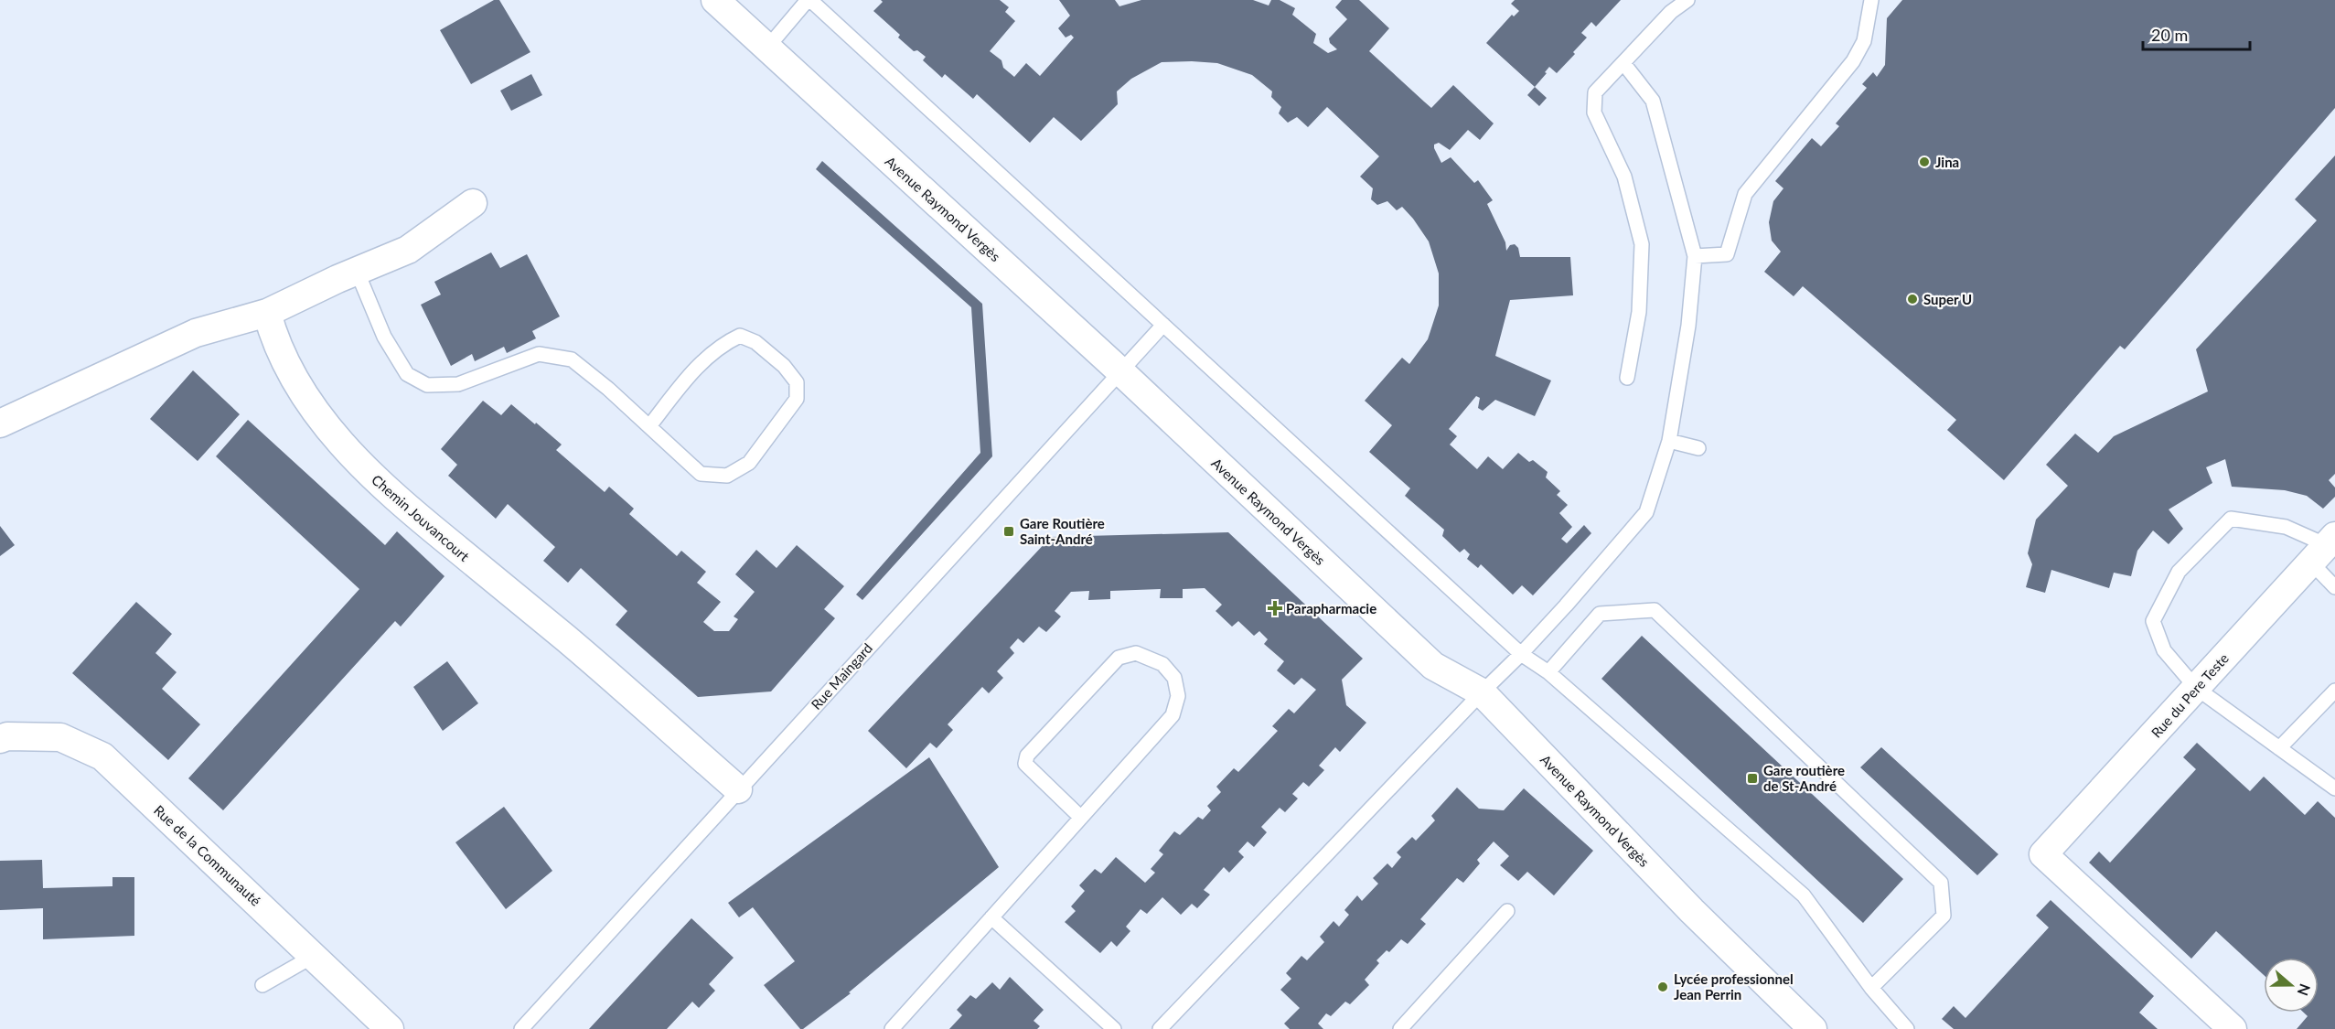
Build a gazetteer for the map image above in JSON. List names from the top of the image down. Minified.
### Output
{"streets":{"street":["Avenue Raymond Vergès","Chemin Jouvancourt","Rue du Pere Teste","Rue de la Communauté"],"lane":["Rue Maingard"]},"crossings":[["Avenue Raymond Vergès","Rue Maingard"],["Chemin Jouvancourt","Rue Maingard"]],"places":{"other":["Jina","Super U","Lycée professionnel Jean Perrin"],"transit":["Gare Routière Saint-André","Gare routière de St-André"],"health":["Parapharmacie"]},"scale_bar":"20 m","north":"right"}
